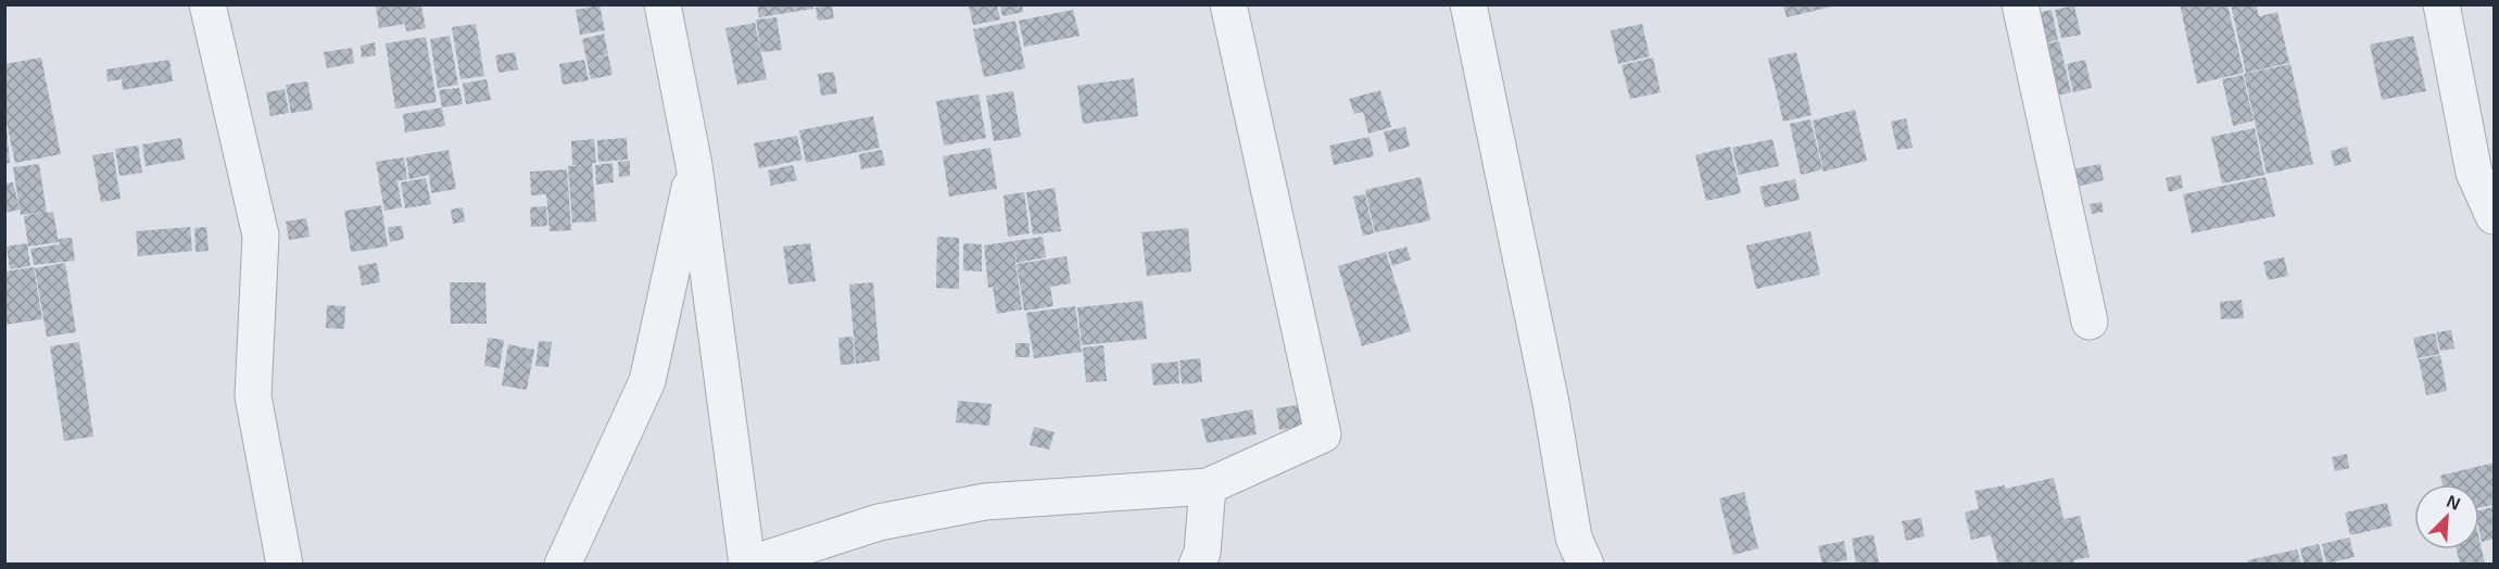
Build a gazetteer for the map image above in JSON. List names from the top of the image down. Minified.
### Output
{"north":"top right"}
